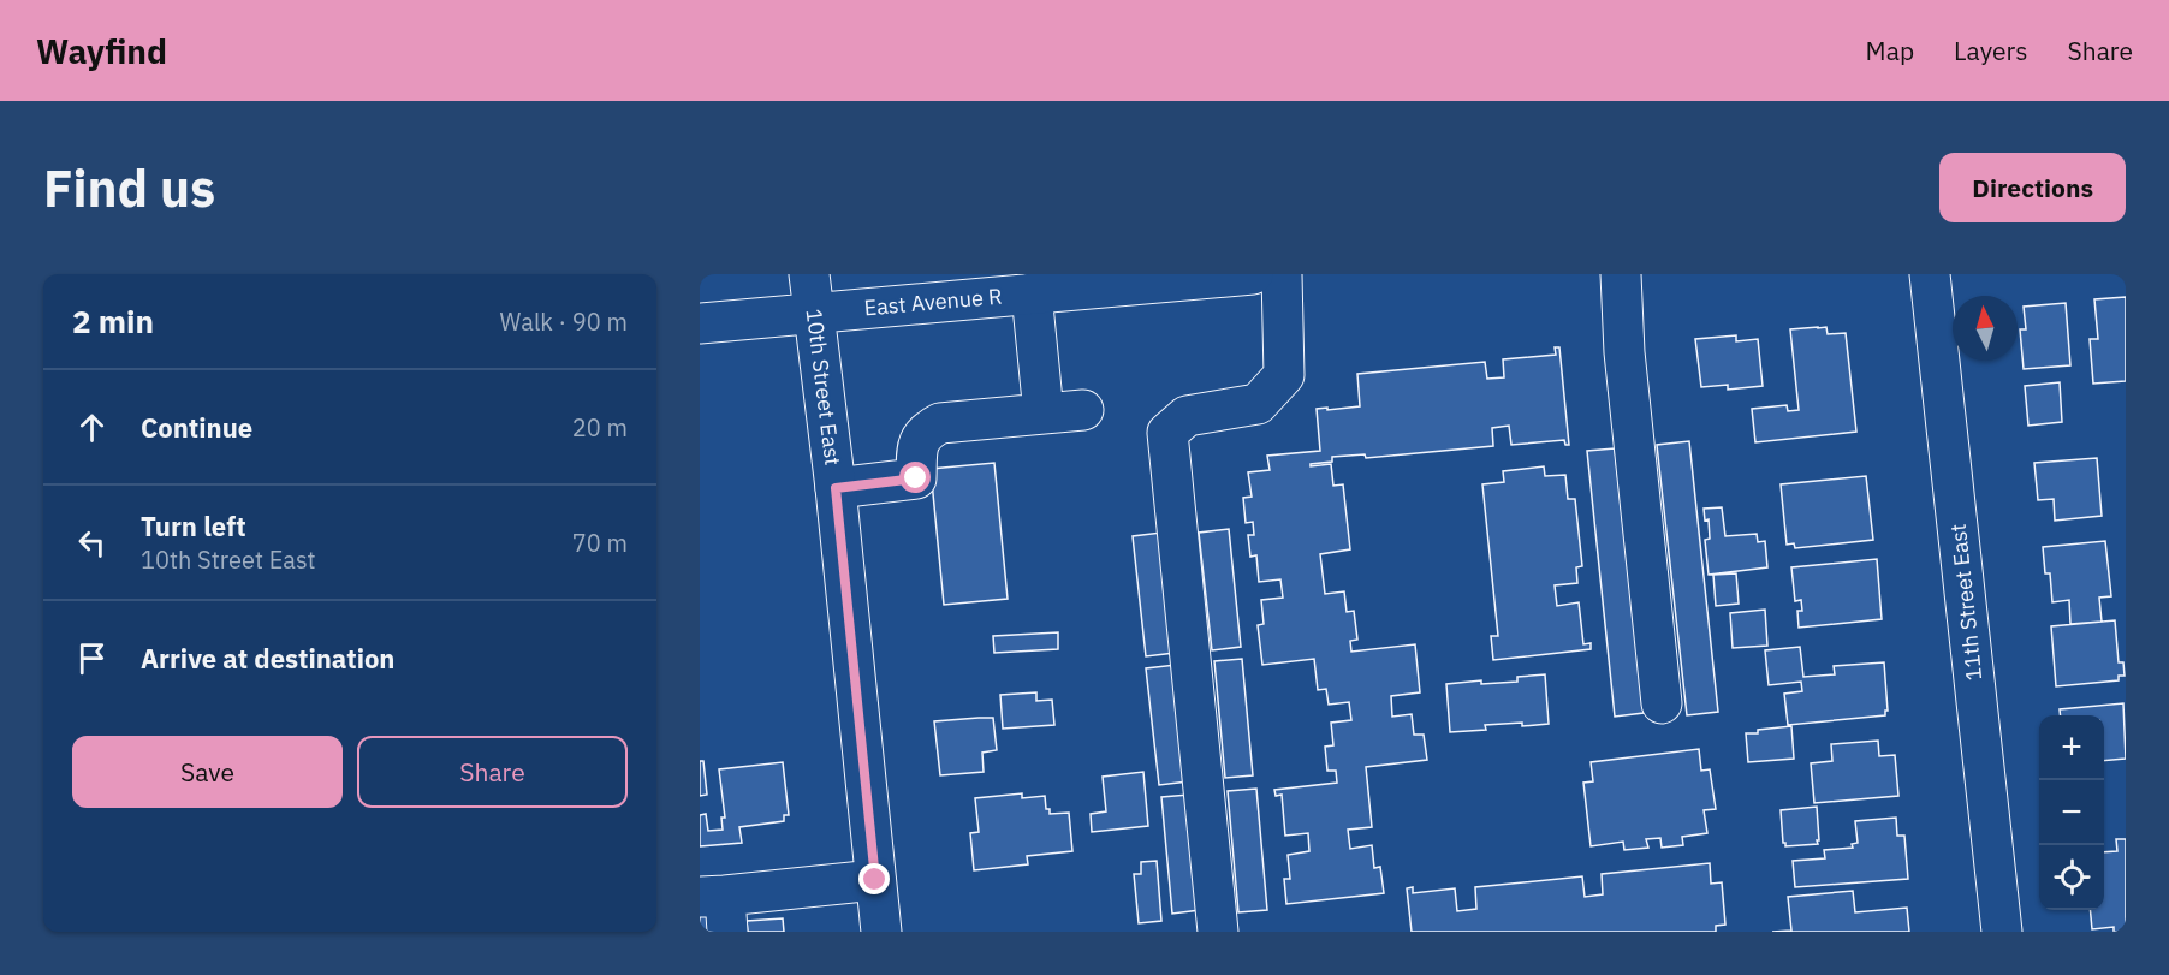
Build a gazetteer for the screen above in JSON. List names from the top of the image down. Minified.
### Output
{"streets":{"main road":["East Avenue R","10th Street East","11th Street East"]},"crossings":[["East Avenue R","10th Street East"]],"north":"top","page":{"header":"Wayfind","nav":["Map","Layers","Share"],"buttons":["Directions",["Save","Share"]],"title":"Find us","heading":["2 min","Walk · 90 m"],"list":[["Continue","20 m"],["Turn left","10th Street East","70 m"],"Arrive at destination"],"map_buttons":["+","−"]}}
